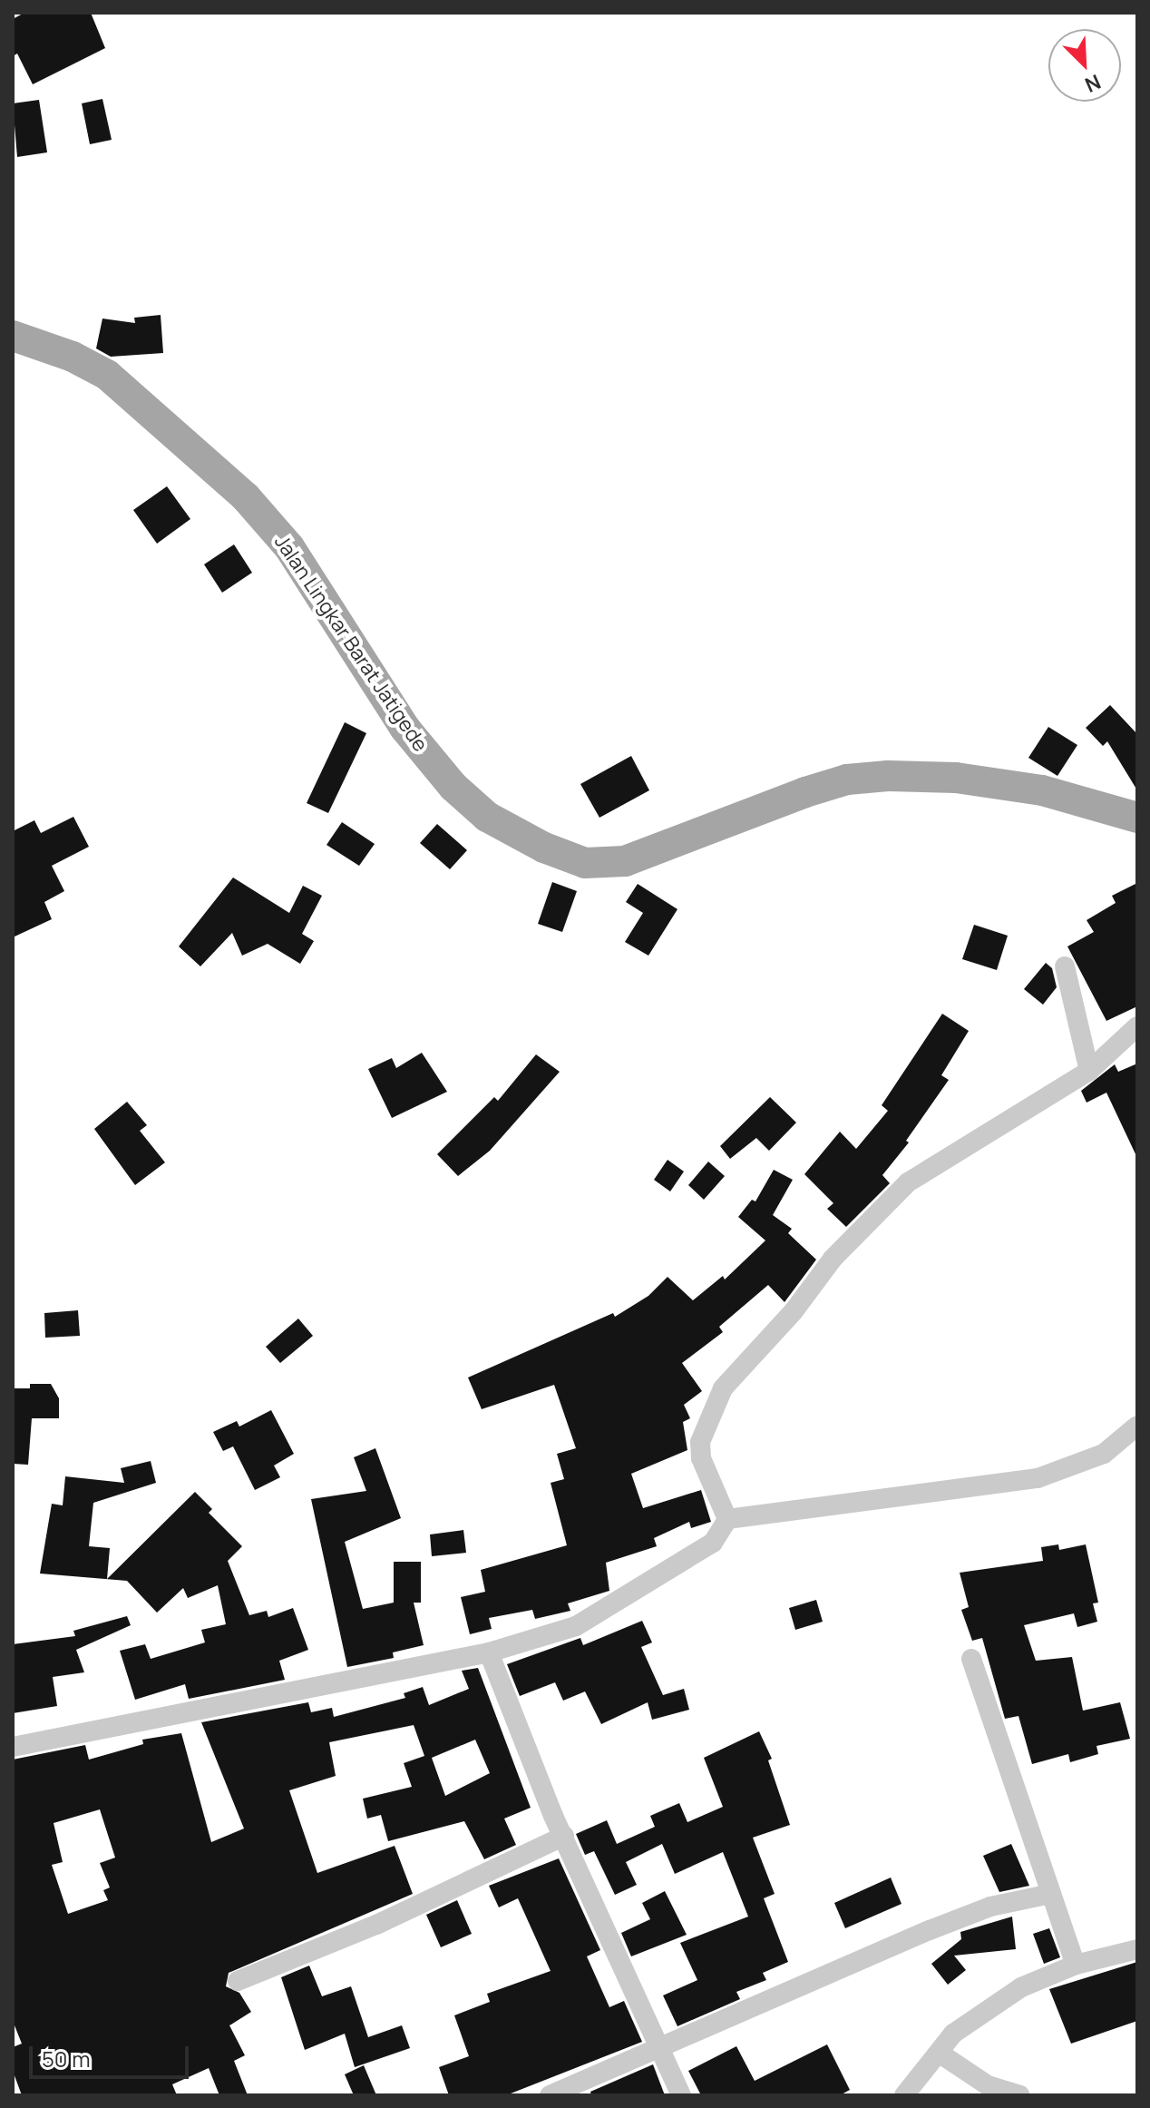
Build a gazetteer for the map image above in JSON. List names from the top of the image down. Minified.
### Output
{"streets":{"main road":["Jalan Lingkar Barat Jatigede"]},"scale_bar":"50 m","north":"bottom right"}
